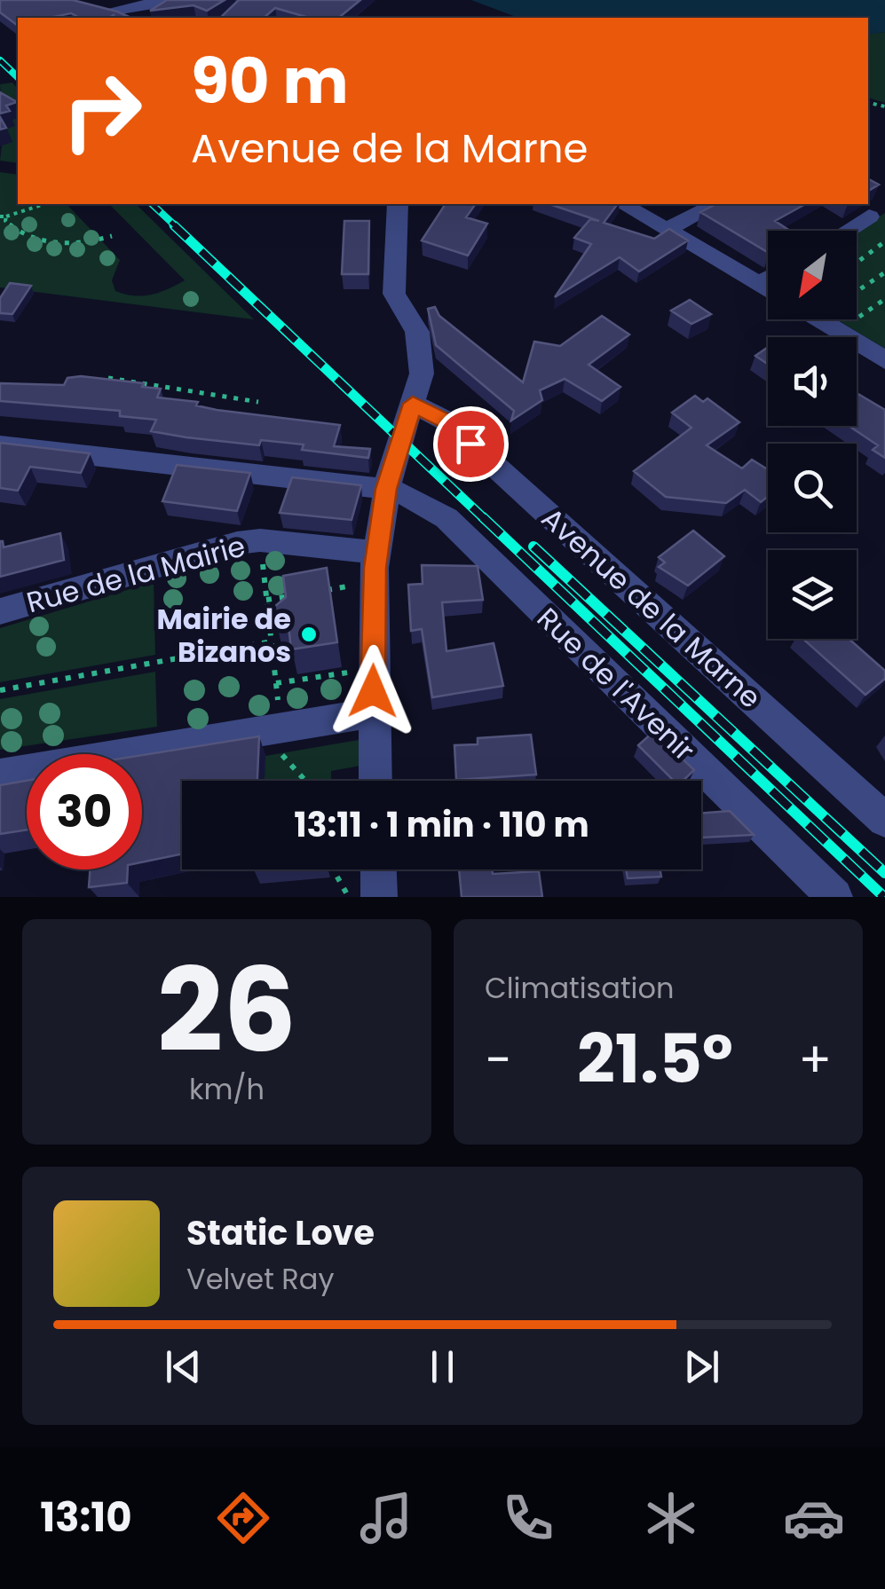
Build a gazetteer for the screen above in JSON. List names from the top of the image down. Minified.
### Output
{"streets":{"street":["Rue de la Mairie","Avenue de la Marne","Rue de l'Avenir"]},"places":["Mairie de Bizanos"],"north":"bottom left","page":{"turn":["90 m","Avenue de la Marne"],"limit":"30","trip":"13:11 · 1 min · 110 m","tile":[["26","km/h"],"Climatisation"],"heat":["−","21.5°","+"],"song":["Static Love","Velvet Ray"],"tabs":"13:10"}}
